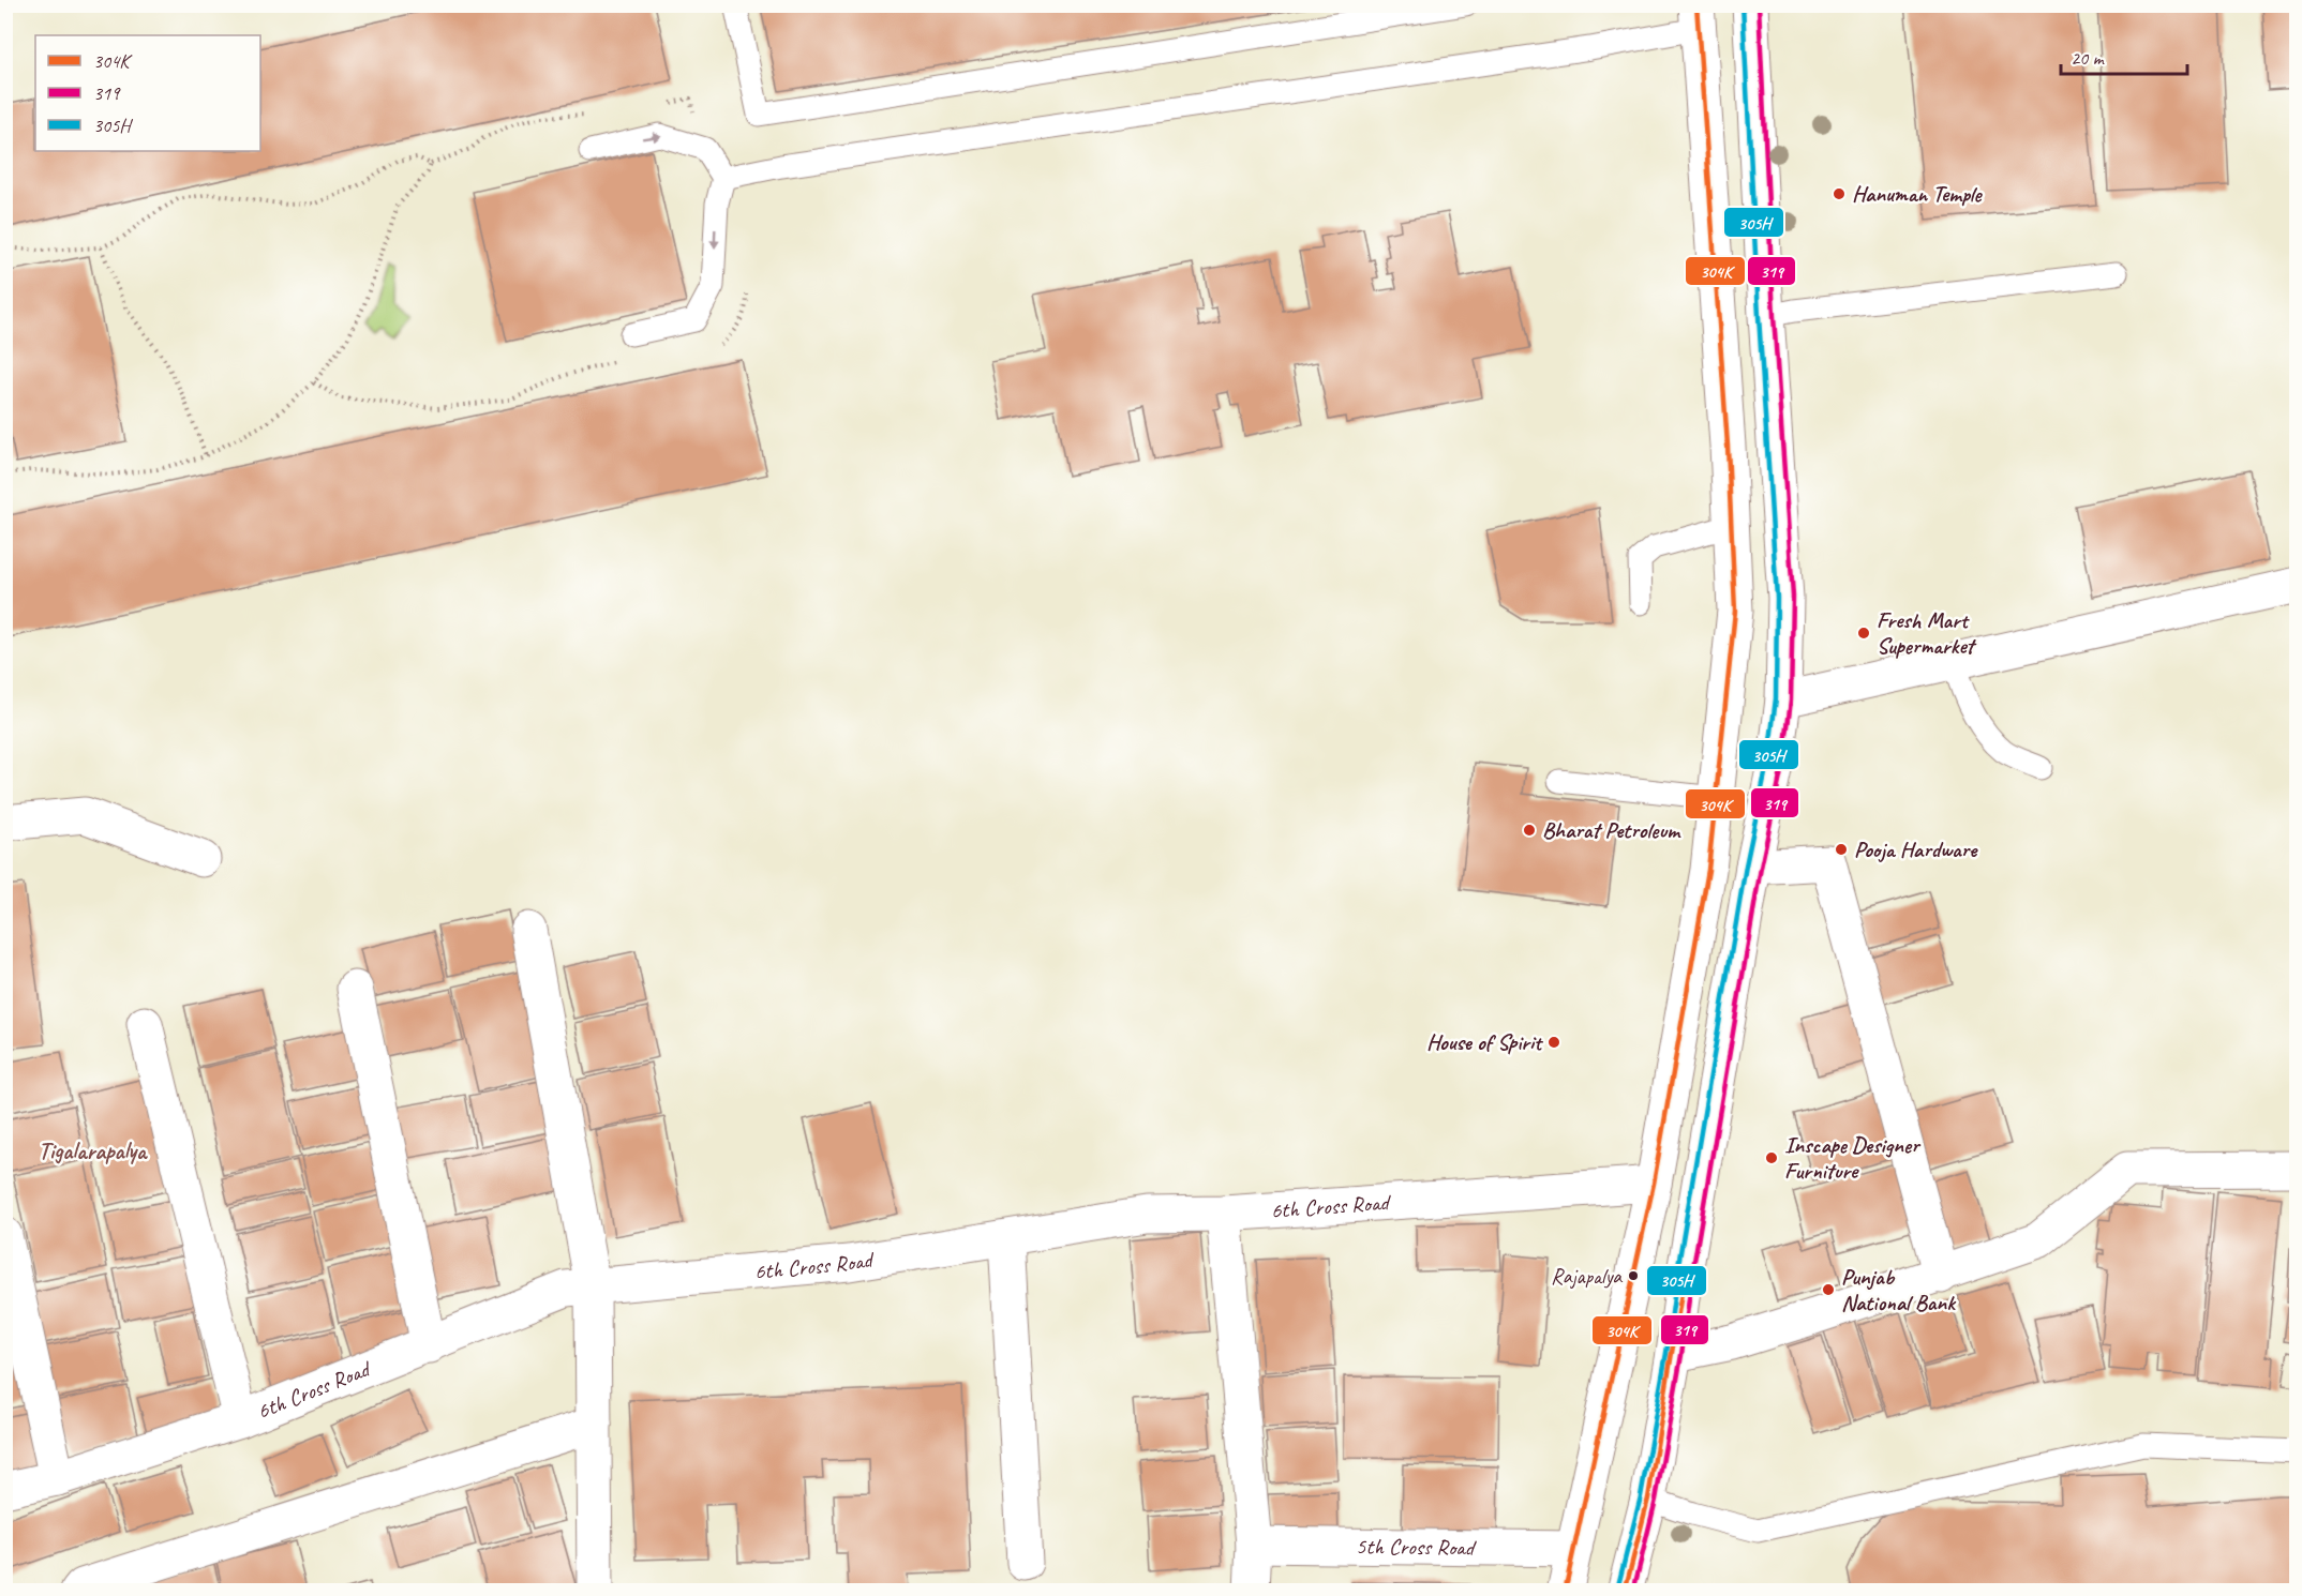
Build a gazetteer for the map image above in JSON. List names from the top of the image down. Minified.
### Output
{"streets":{"street":["6th Cross Road","5th Cross Road"]},"districts":["Tigalarapalya"],"places":["Hanuman Temple","Fresh Mart Supermarket","Bharat Petroleum","Pooja Hardware","House of Spirit","Inscape Designer Furniture","Rajapalya","Punjab National Bank"],"lines":["transit line 304K","transit line 319","transit line 305H"],"legend":["304K","319","305H"],"scale_bar":"20 m"}
